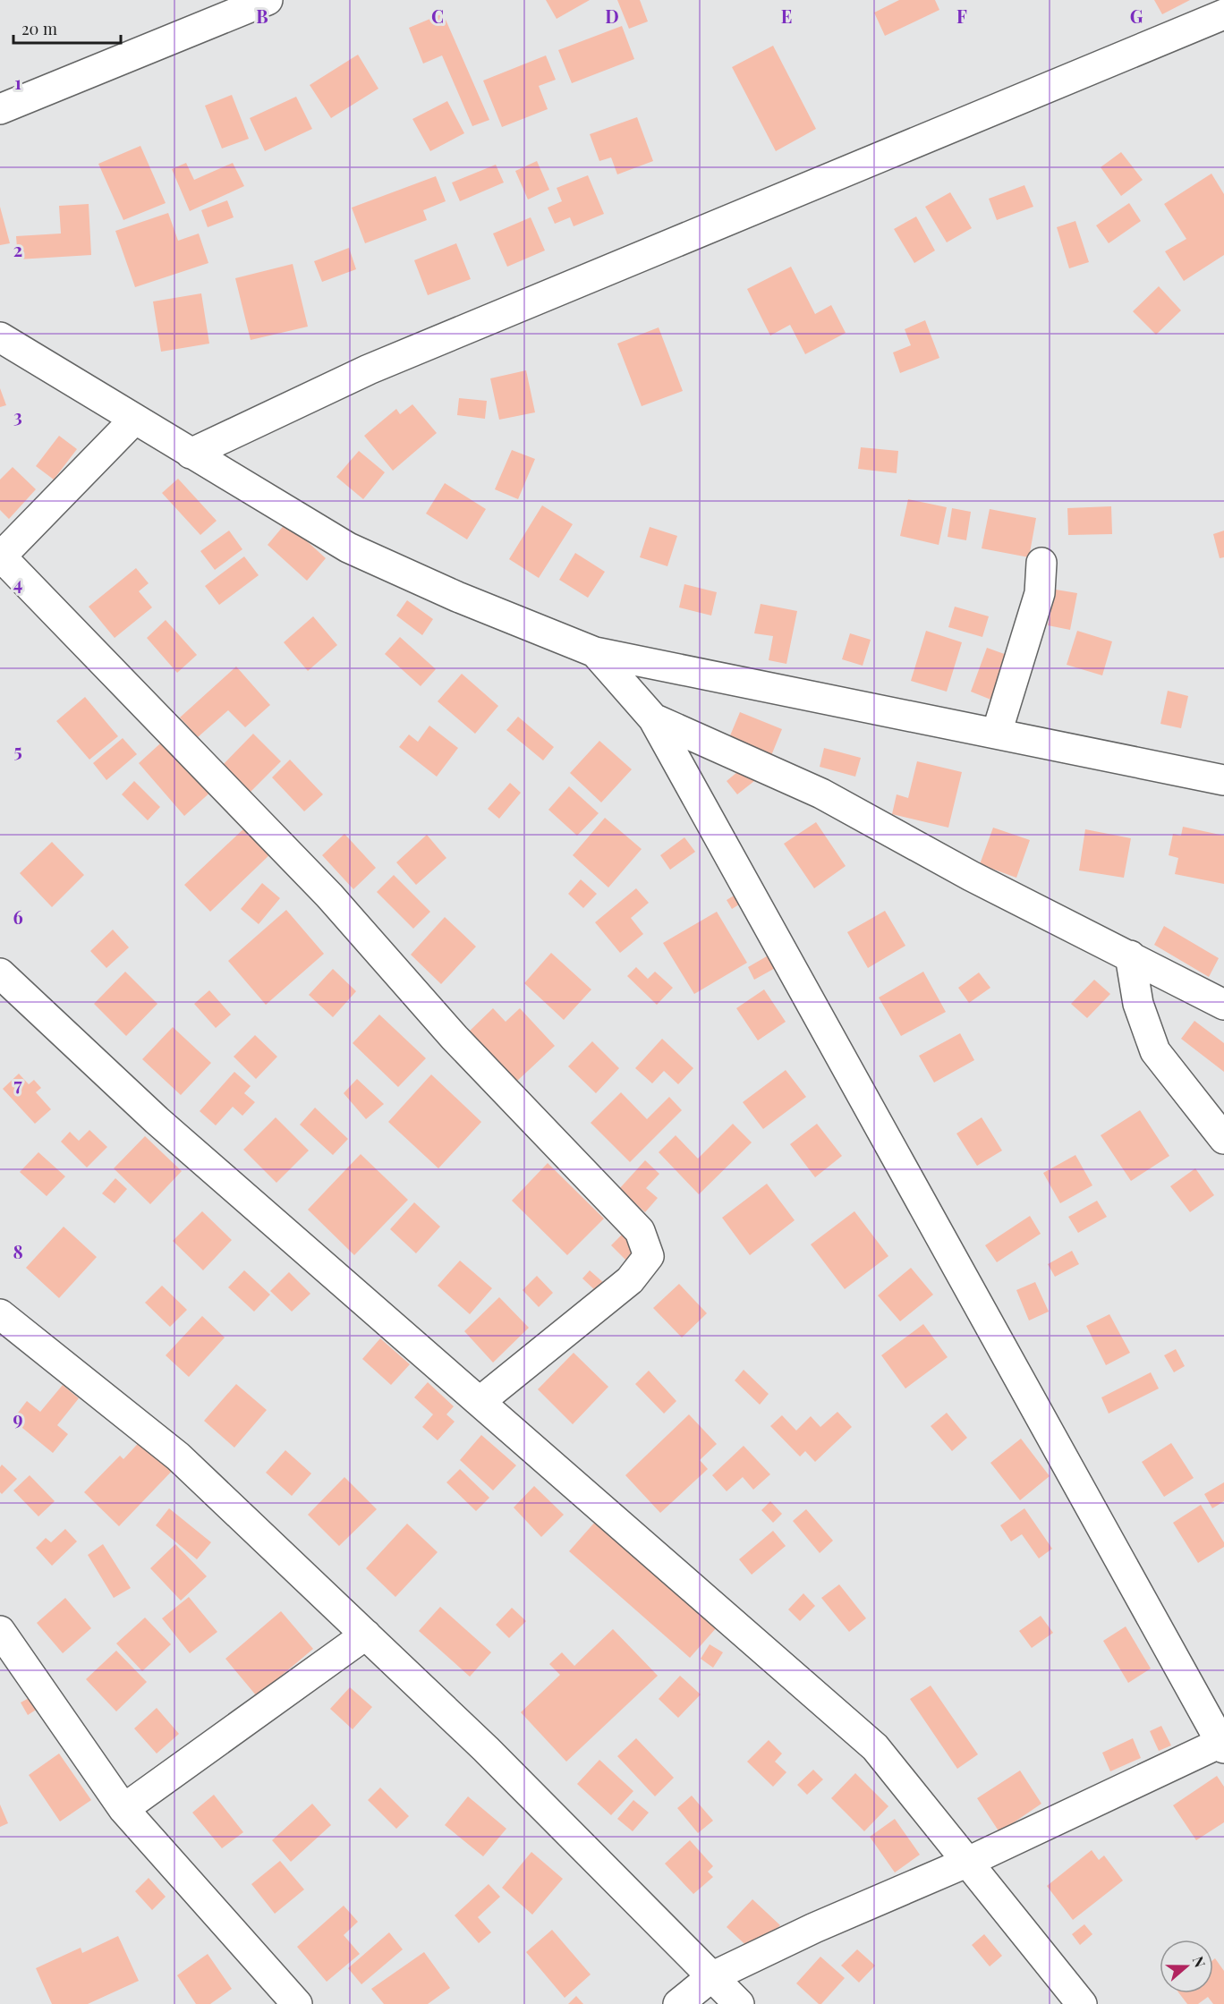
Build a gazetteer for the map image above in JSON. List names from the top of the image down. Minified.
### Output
{"scale_bar":"20 m","north":"right","grid":{"columns":["B","C","D","E","F","G"],"rows":["1","2","3","4","5","6","7","8","9"]}}
